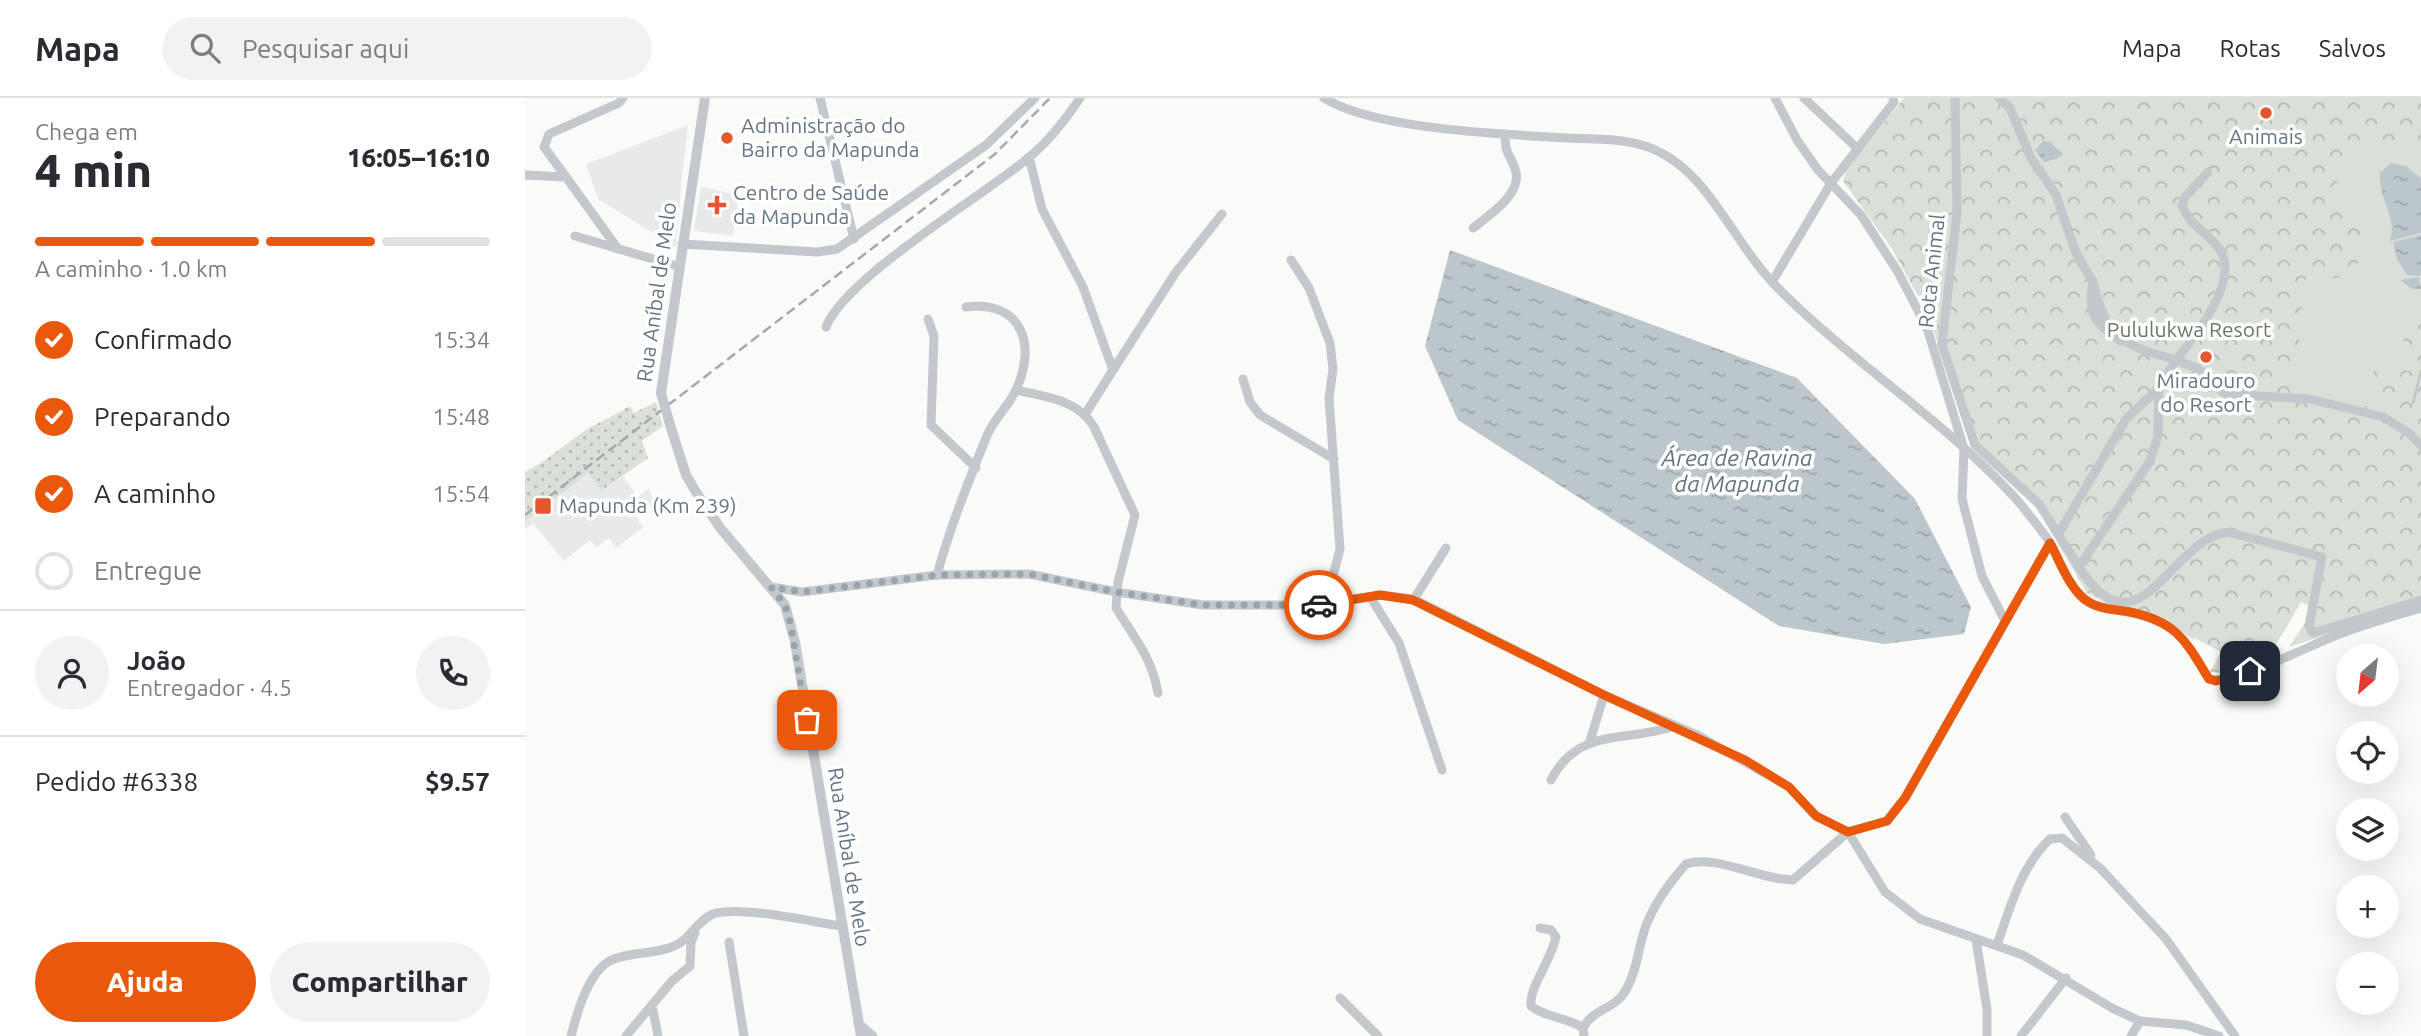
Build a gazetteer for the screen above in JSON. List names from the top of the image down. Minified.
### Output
{"streets":{"street":["Rota Animal","Rua Aníbal de Melo"]},"water":["Área de Ravina da Mapunda"],"parks":["Pululukwa Resort"],"places":{"other":["Animais","Administração do Bairro da Mapunda","Miradouro do Resort"],"health":["Centro de Saúde da Mapunda"],"transit":["Mapunda (Km 239)"]},"north":"bottom left","page":{"header":"Mapa","search":"Pesquisar aqui","nav":["Mapa","Rotas","Salvos"],"heading":["4 min","Chega em","16:05–16:10"],"panel":["João","Entregador · 4.5","Pedido #6338","$9.57"],"bar":"A caminho · 1.0 km","list":[["Confirmado","15:34"],["Preparando","15:48"],["A caminho","15:54"],"Entregue"],"map_buttons":["+","−"],"buttons":["Ajuda","Compartilhar"]}}
